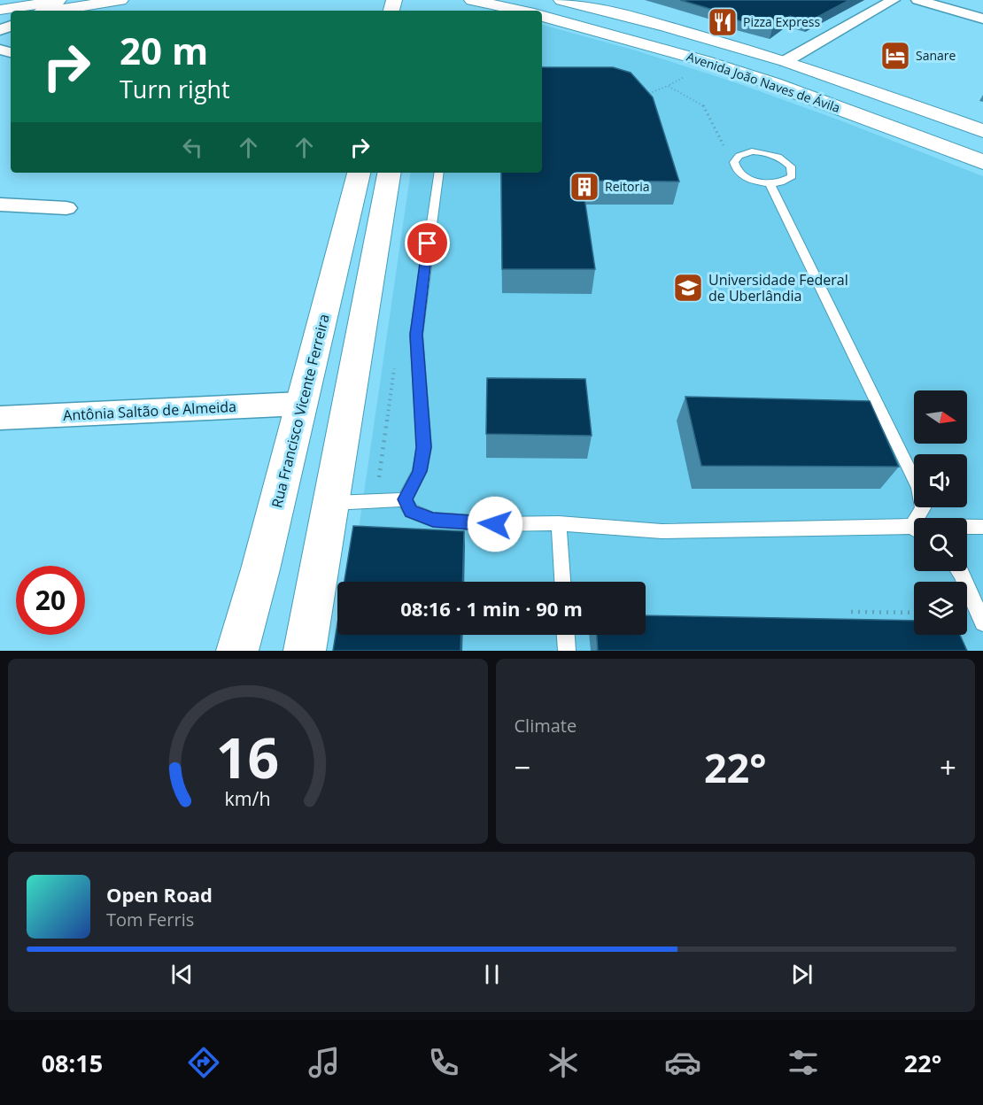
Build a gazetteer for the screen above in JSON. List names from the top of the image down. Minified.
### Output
{"streets":{"main road":["Avenida João Naves de Ávila","Rua Francisco Vicente Ferreira"],"street":["Antônia Saltão de Almeida"]},"crossings":[["Antônia Saltão de Almeida","Rua Francisco Vicente Ferreira"]],"places":{"restaurant":["Pizza Express"],"hotel":["Sanare"],"building":["Reitoria"],"school or university":["Universidade Federal de Uberlândia"]},"north":"right","page":{"turn":["20 m","Turn right"],"limit":"20","trip":"08:16 · 1 min · 90 m","tile":"Climate","heat":["−","22°","+"],"song":["Open Road","Tom Ferris"],"tabs":["08:15","22°"],"gauge":["16","km/h"]}}
